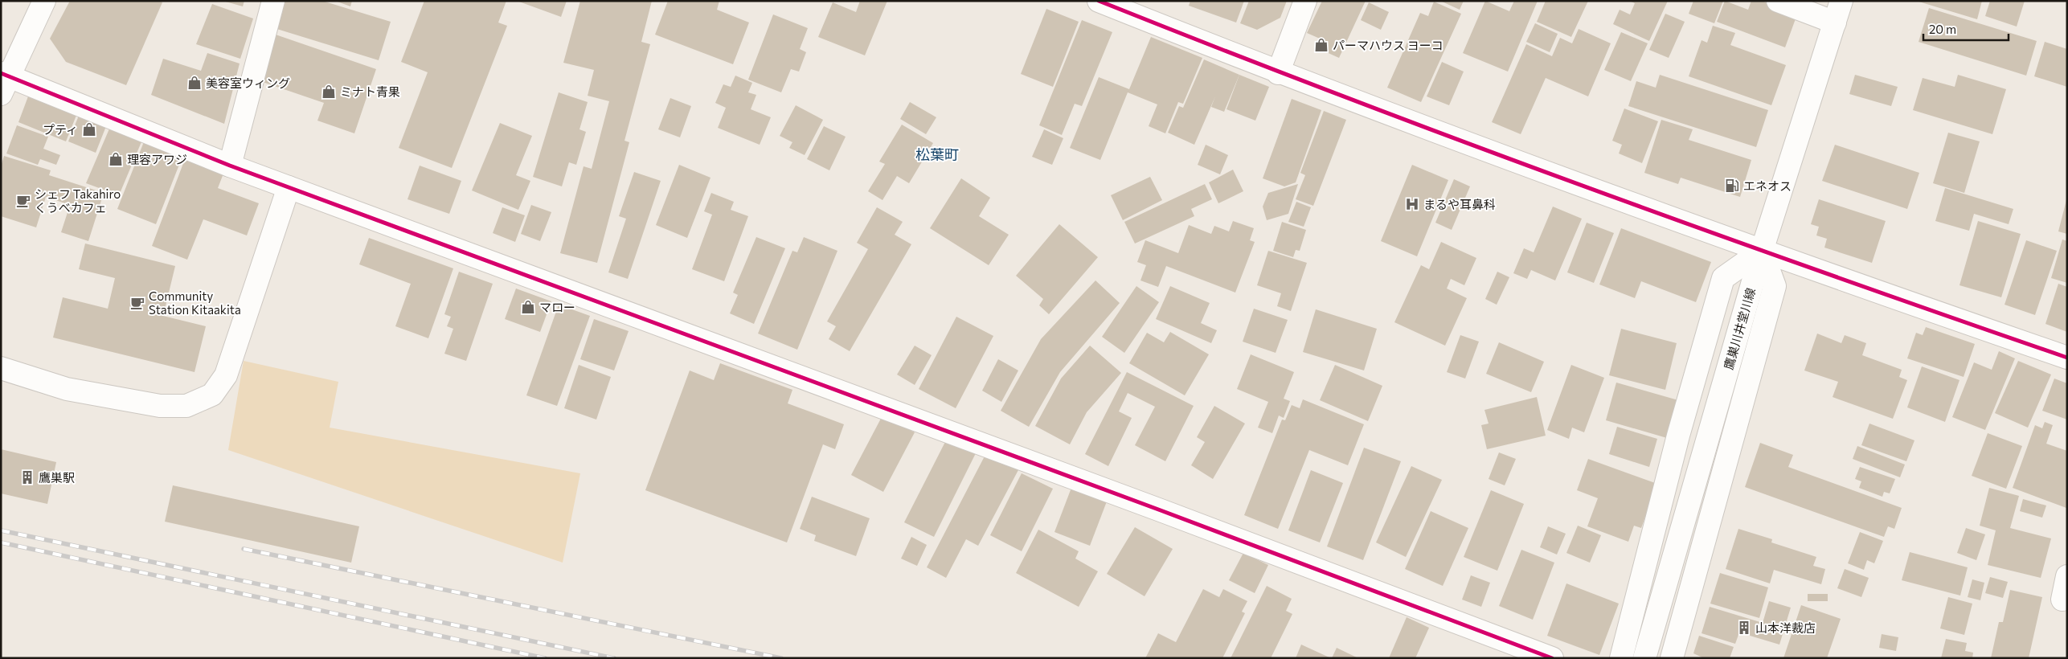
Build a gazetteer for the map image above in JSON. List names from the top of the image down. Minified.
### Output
{"streets":{"street":["鷹巣川井堂川線"]},"districts":["松葉町"],"places":{"shop":["パーマハウス ヨーコ","美容室ウィング","ミナト青果","プティ","理容アワジ","マロー"],"fuel station":["エネオス"],"cafe":["シェフ Takahiro くうべカフェ","Community Station Kitaakita"],"hospital":["まるや耳鼻科"],"building":["鷹巣駅","山本洋裁店"]},"scale_bar":"20 m"}
